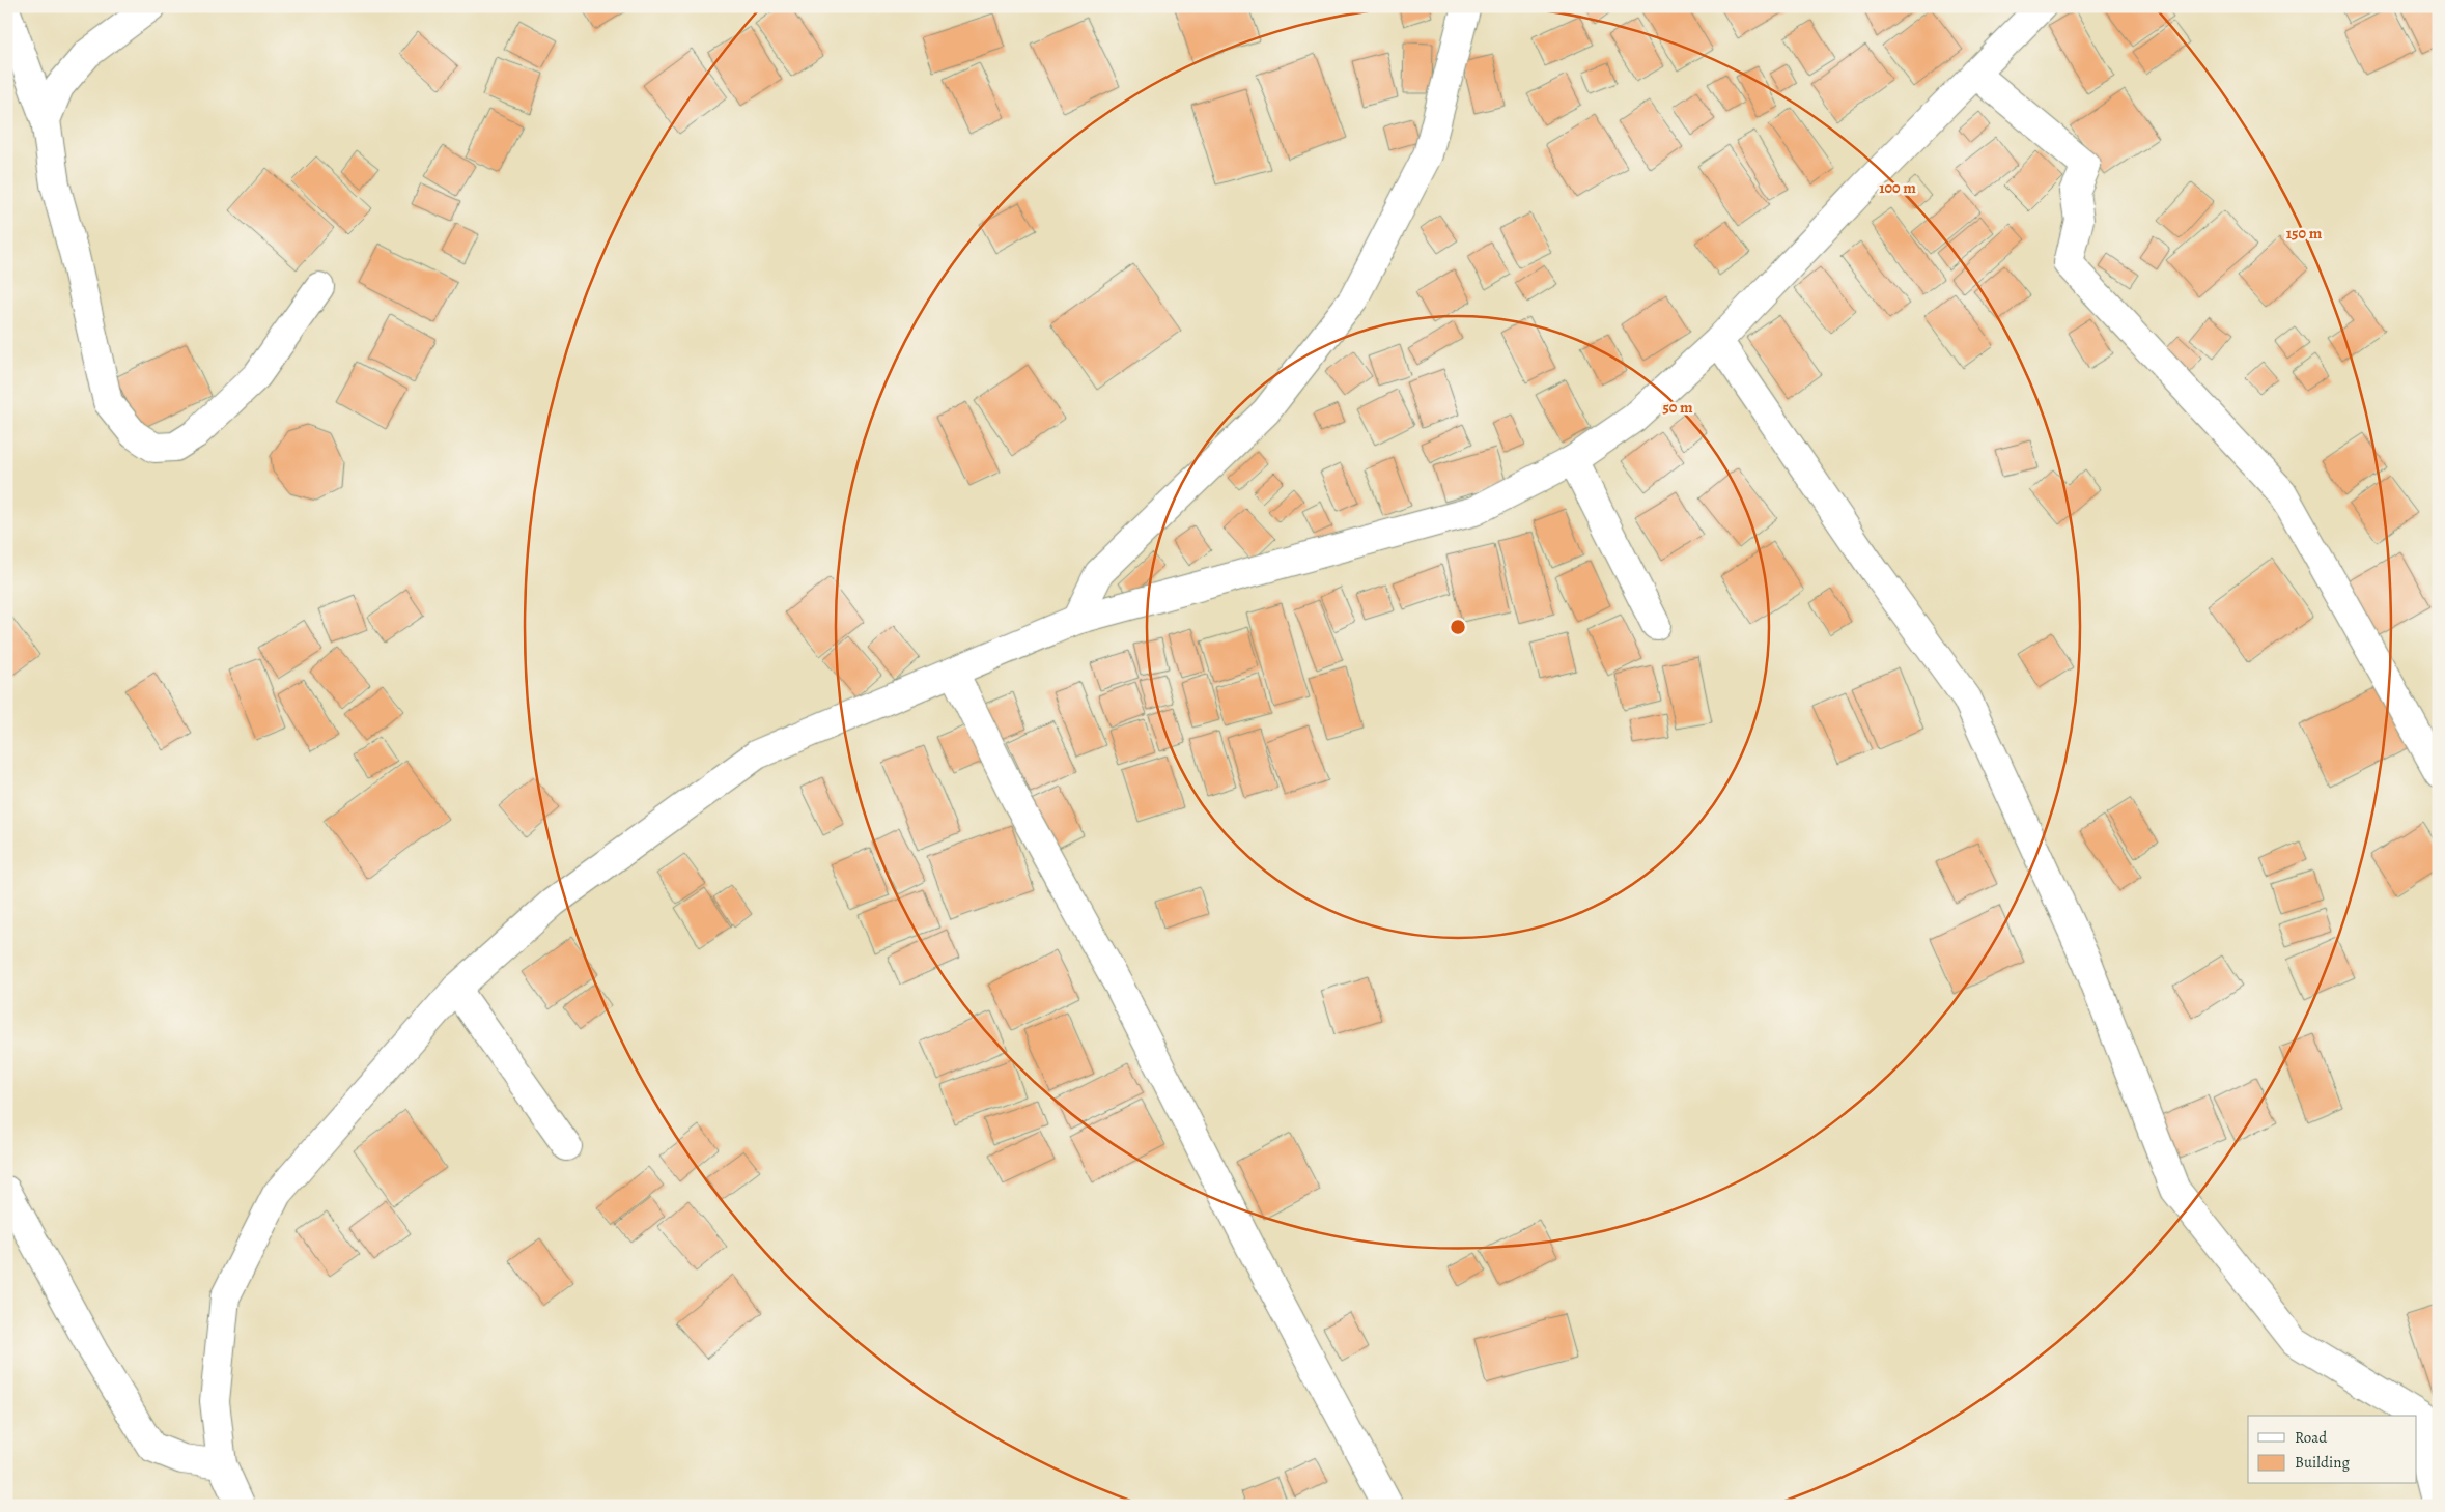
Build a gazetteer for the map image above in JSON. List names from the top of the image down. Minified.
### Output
{"legend":["Road","Building"],"rings":["100 m","150 m","50 m"]}
